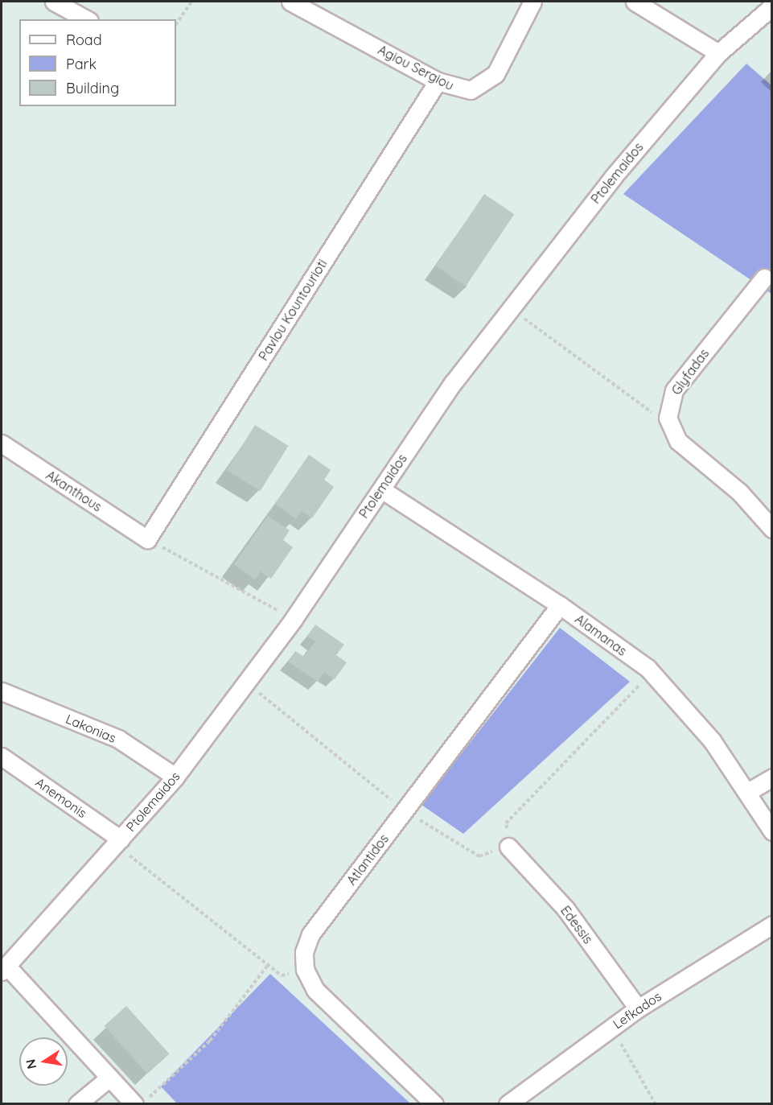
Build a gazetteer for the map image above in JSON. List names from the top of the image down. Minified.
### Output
{"streets":{"street":["Agiou Sergiou","Ptolemaidos","Pavlou Kountourioti","Glyfadas","Akanthous","Alamanas","Lakonias","Anemonis","Atlantidos","Edessis","Lefkados"]},"crossings":[["Agiou Sergiou","Pavlou Kountourioti"],["Ptolemaidos","Alamanas"],["Ptolemaidos","Lakonias"],["Ptolemaidos","Anemonis"],["Pavlou Kountourioti","Akanthous"],["Alamanas","Atlantidos"],["Edessis","Lefkados"]],"legend":["Road","Park","Building"],"north":"left"}
